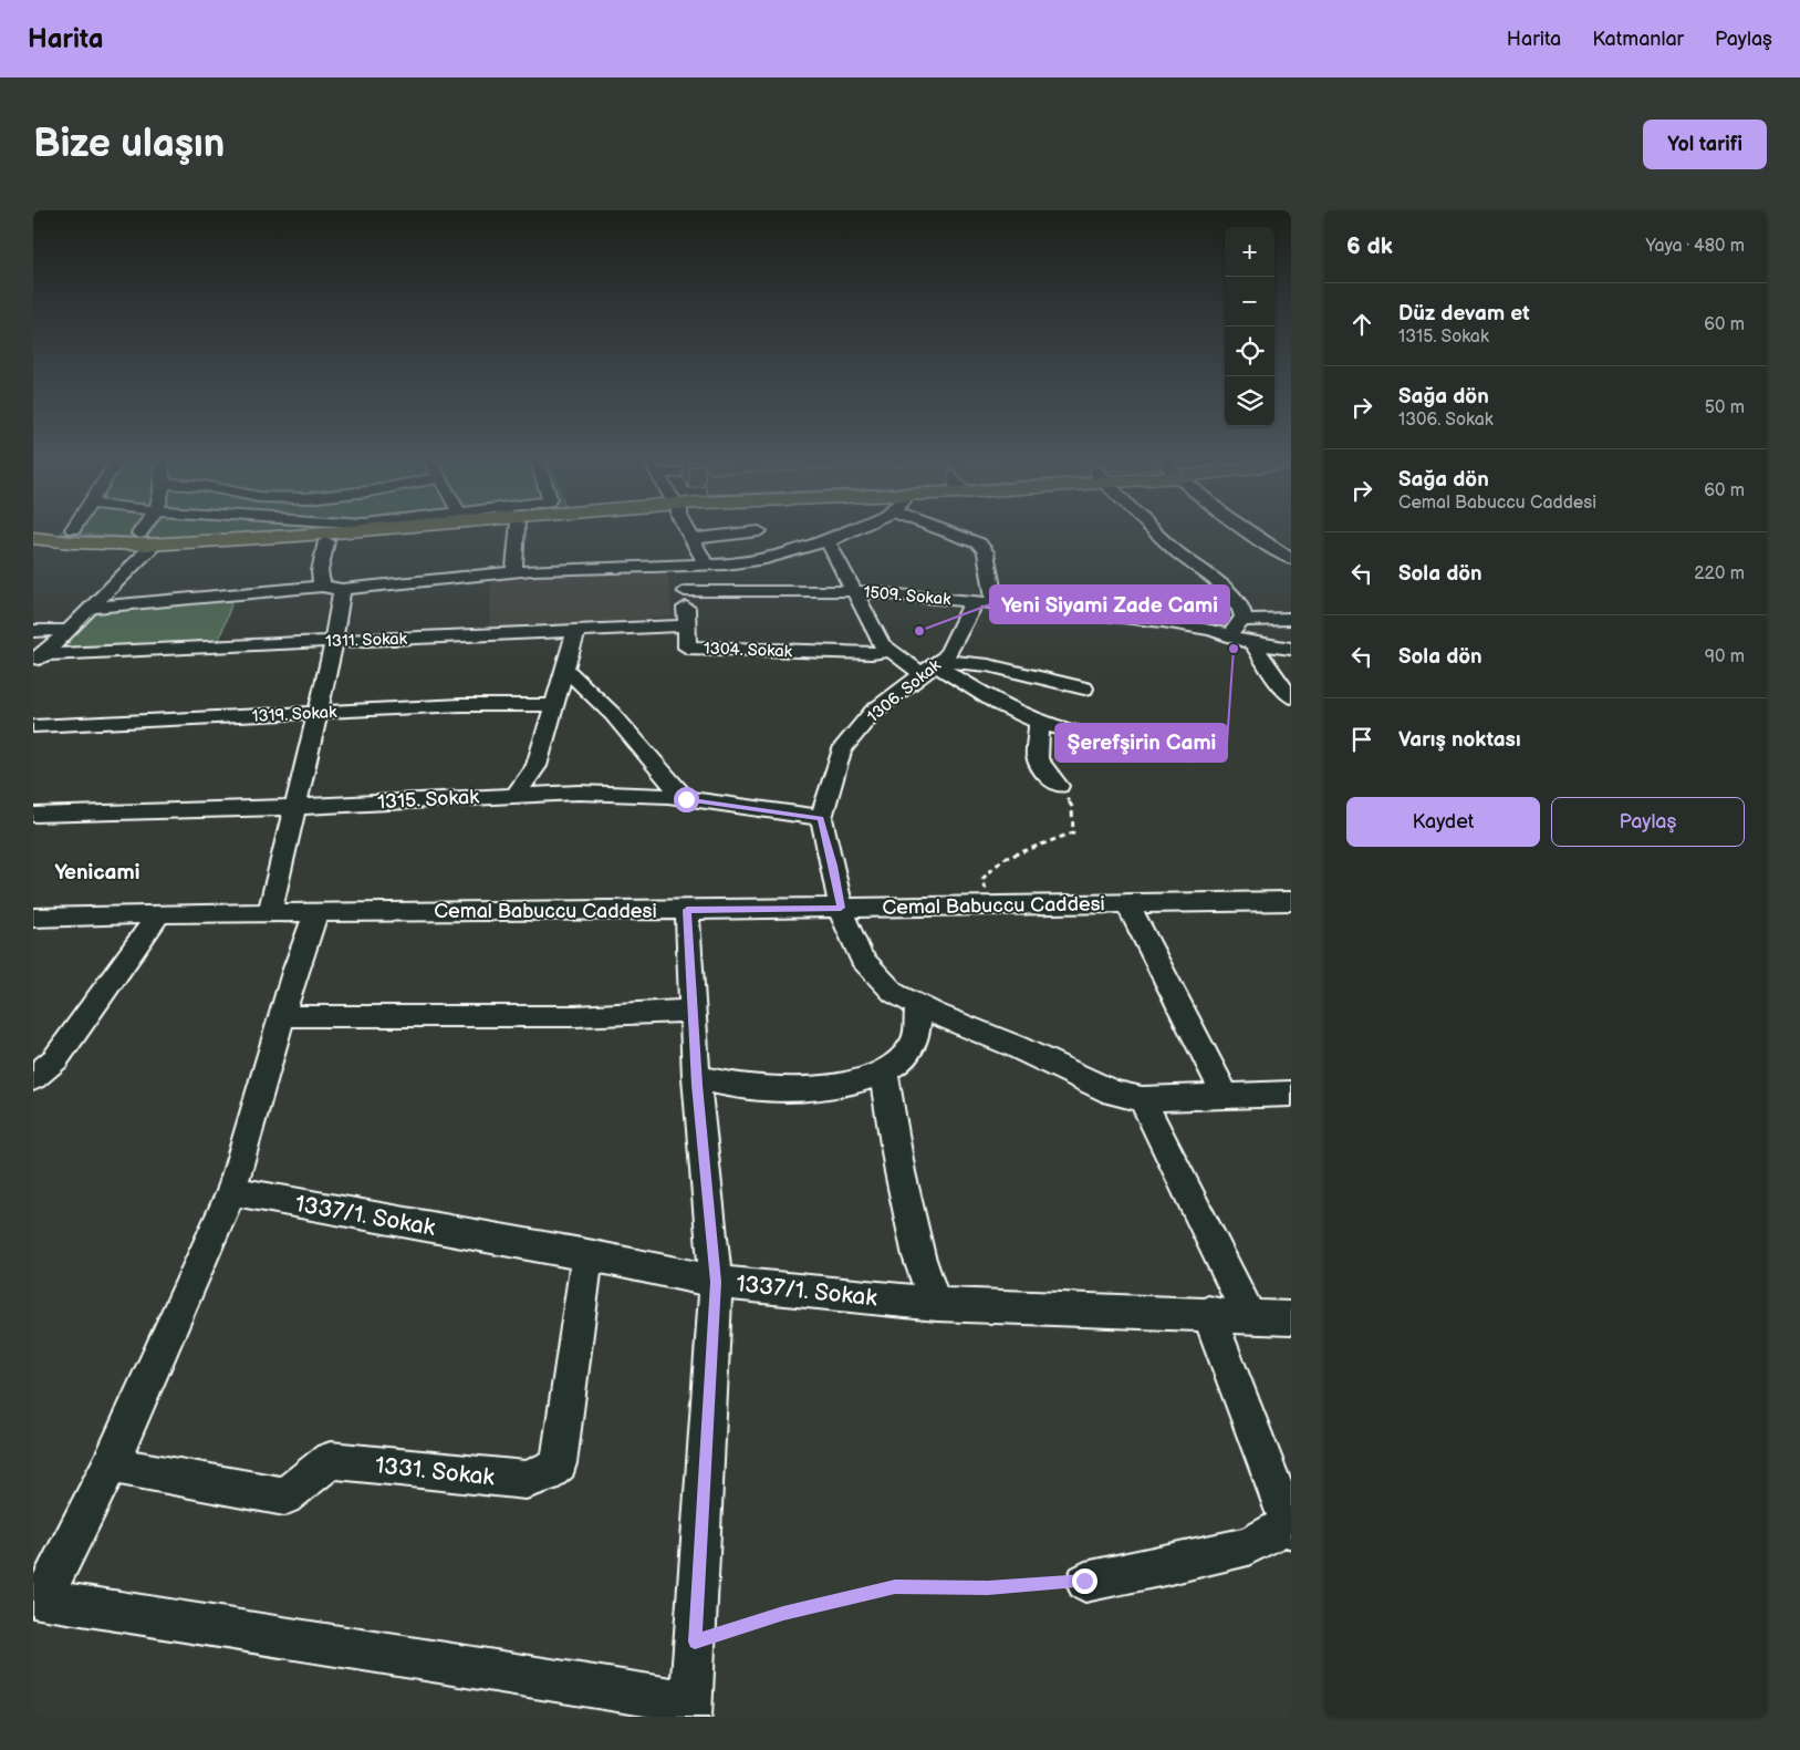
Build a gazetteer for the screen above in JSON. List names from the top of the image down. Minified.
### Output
{"streets":{"street":["1509. Sokak","1311. Sokak","1304. Sokak","1306. Sokak","1319. Sokak","1315. Sokak","Cemal Babuccu Caddesi","1337/1. Sokak","1331. Sokak"]},"crossings":[["1509. Sokak","1304. Sokak"],["1509. Sokak","1306. Sokak"],["1311. Sokak","1304. Sokak"],["1306. Sokak","1315. Sokak"],["1337/1. Sokak","1331. Sokak"]],"districts":["Yenicami"],"places":["Yeni Siyami Zade Cami","Şerefşirin Cami"],"page":{"header":"Harita","nav":["Harita","Katmanlar","Paylaş"],"buttons":["Yol tarifi",["Kaydet","Paylaş"]],"title":"Bize ulaşın","heading":["6 dk","Yaya · 480 m"],"map_buttons":["+","−"],"list":[["Düz devam et","1315. Sokak","60 m"],["Sağa dön","1306. Sokak","50 m"],["Sağa dön","Cemal Babuccu Caddesi","60 m"],["Sola dön","220 m"],["Sola dön","90 m"],"Varış noktası"]}}
